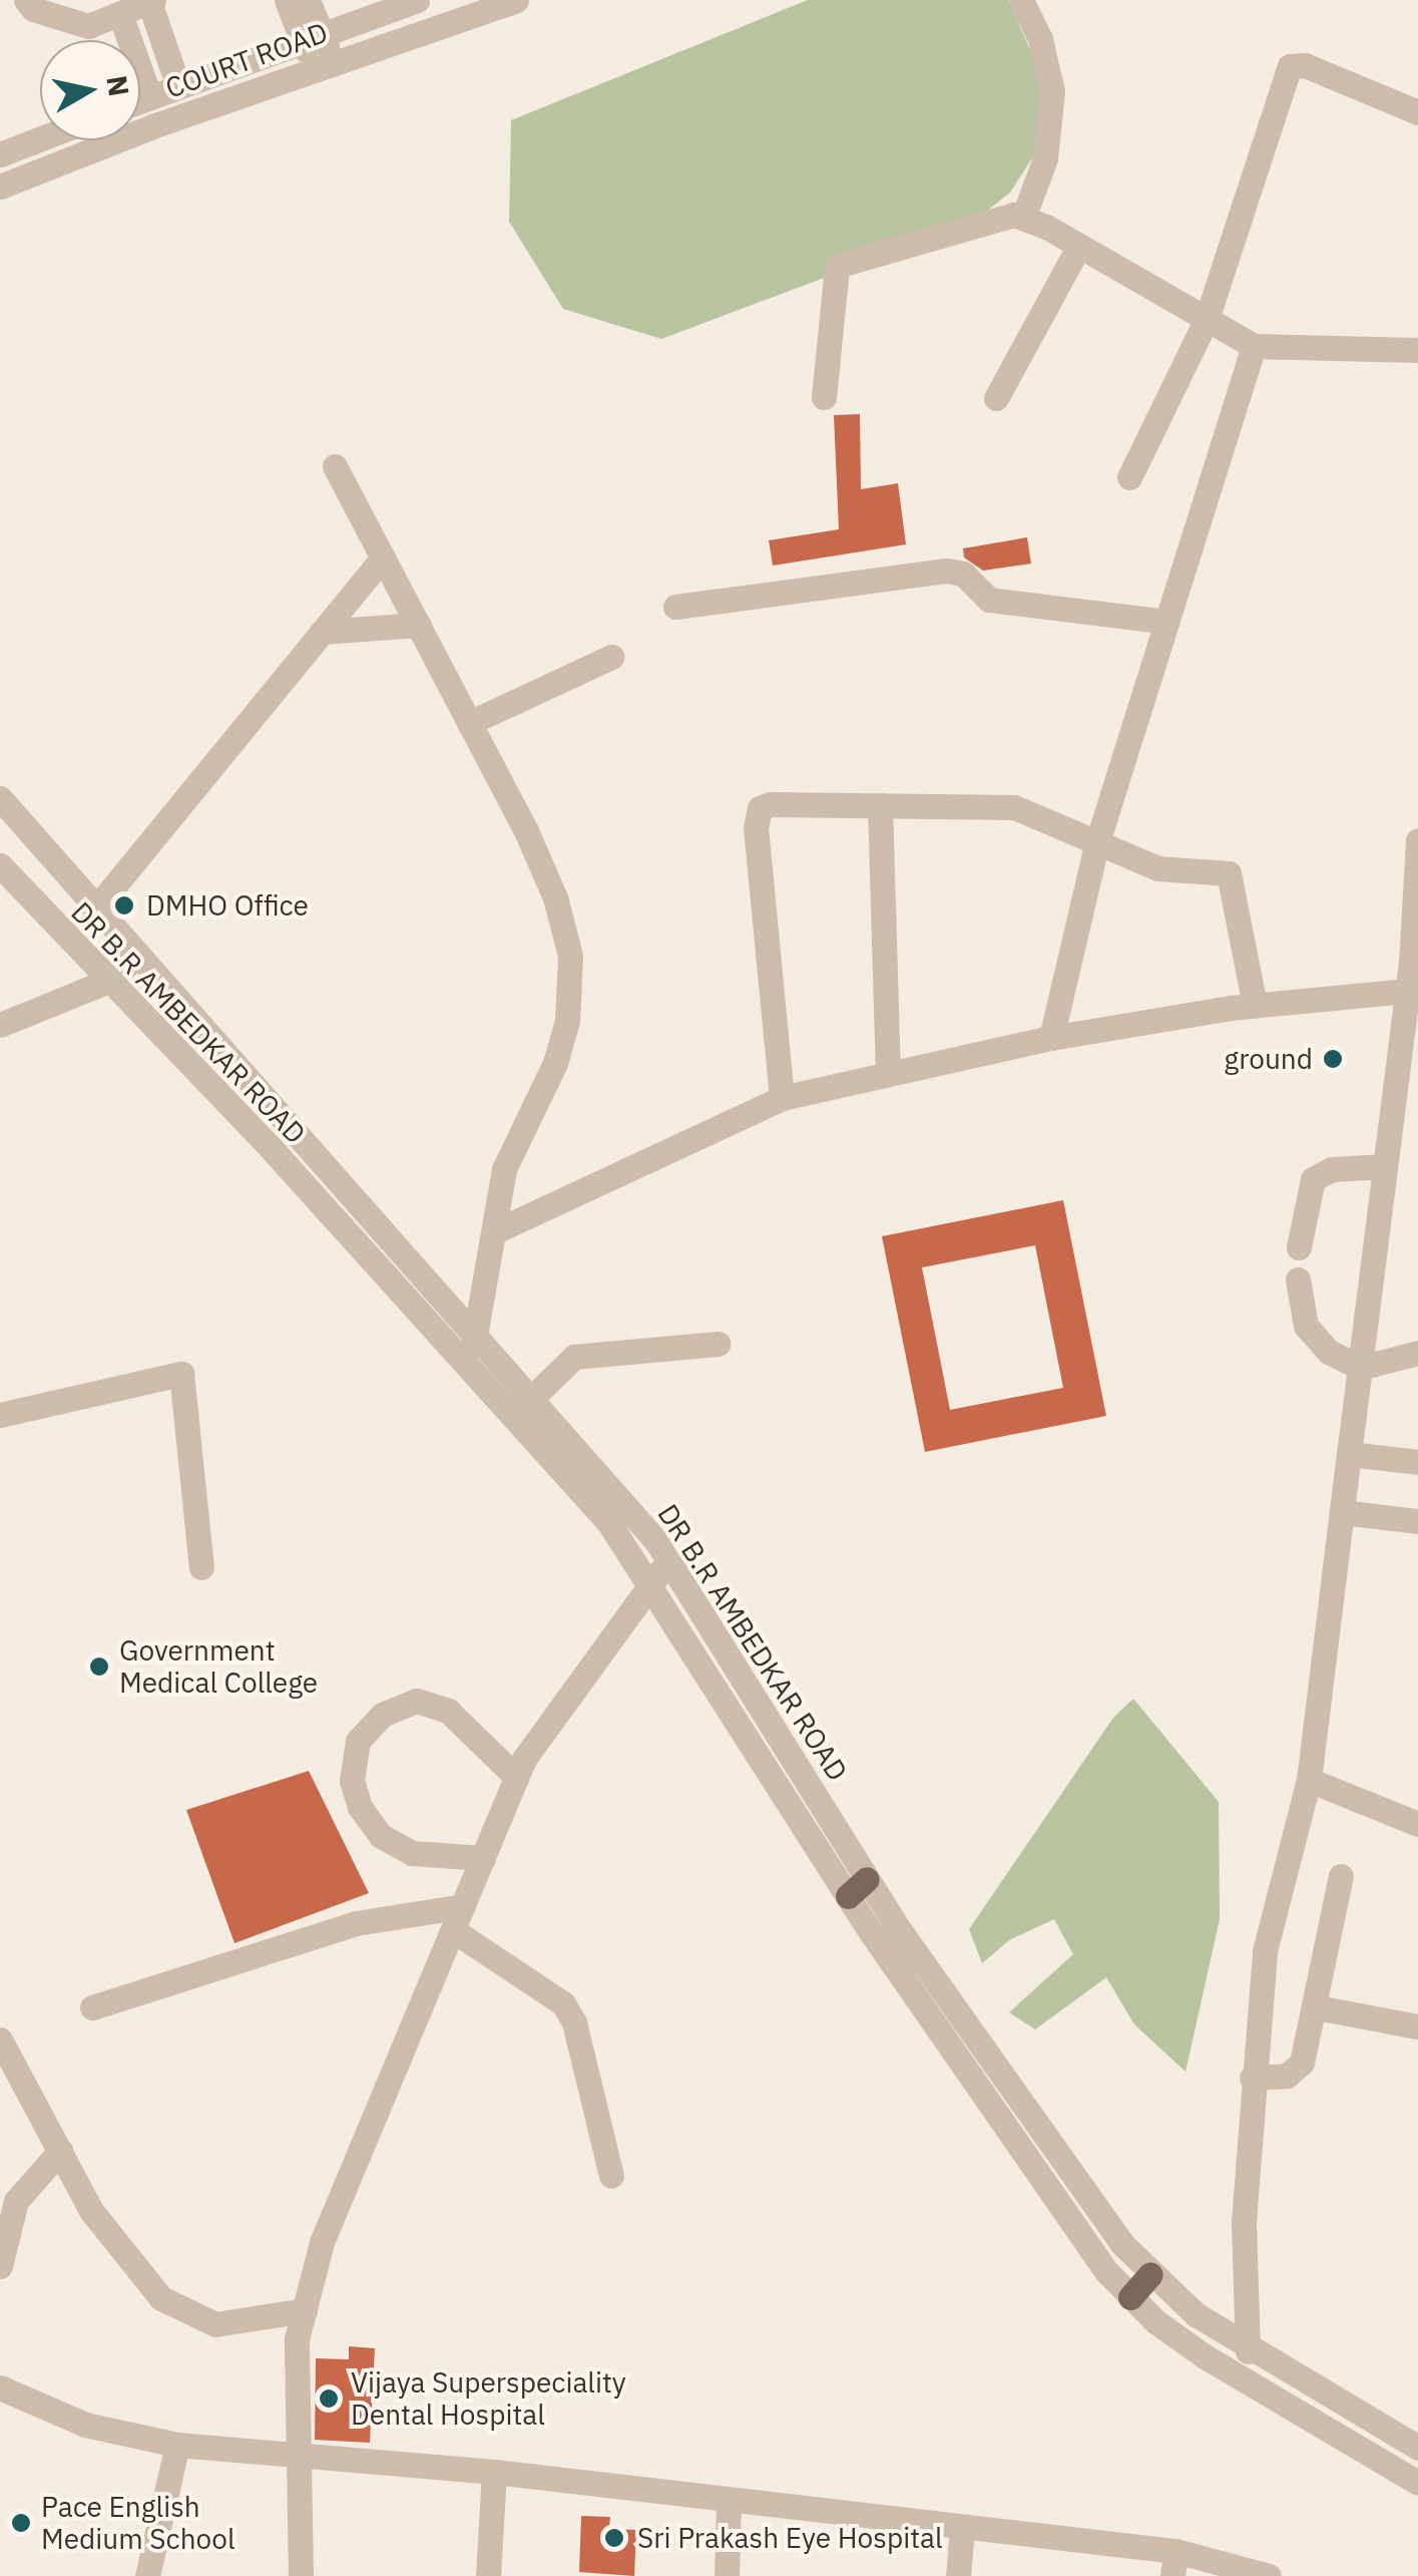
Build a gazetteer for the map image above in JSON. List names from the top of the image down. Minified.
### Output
{"streets":{"street":["COURT ROAD","DR B.R AMBEDKAR ROAD"]},"places":["DMHO Office","ground","Government Medical College","Vijaya Superspeciality Dental Hospital","Pace English Medium School","Sri Prakash Eye Hospital"],"north":"right"}
